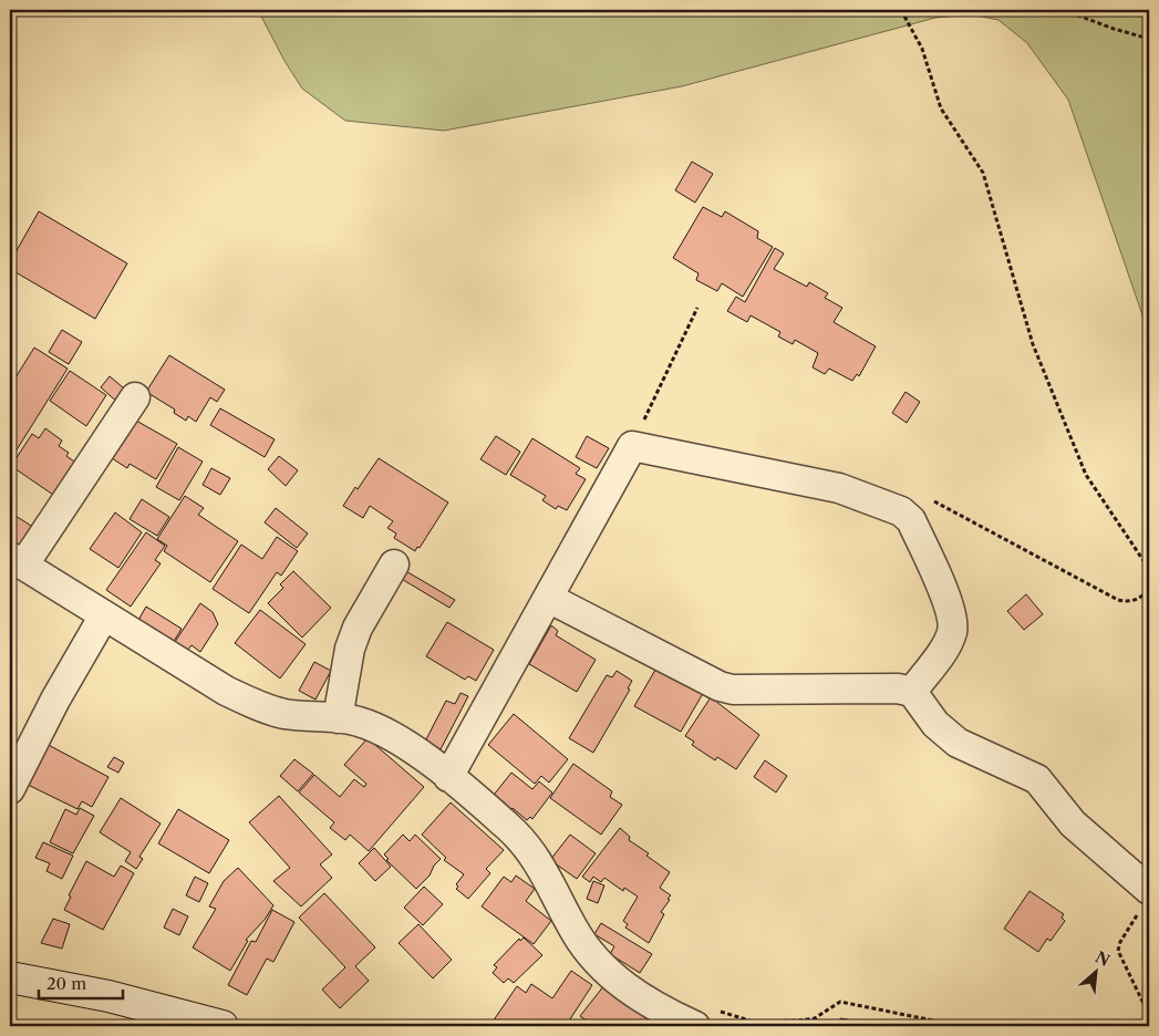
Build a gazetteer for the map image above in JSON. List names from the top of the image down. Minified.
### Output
{"scale_bar":"20 m","north":"top right"}
